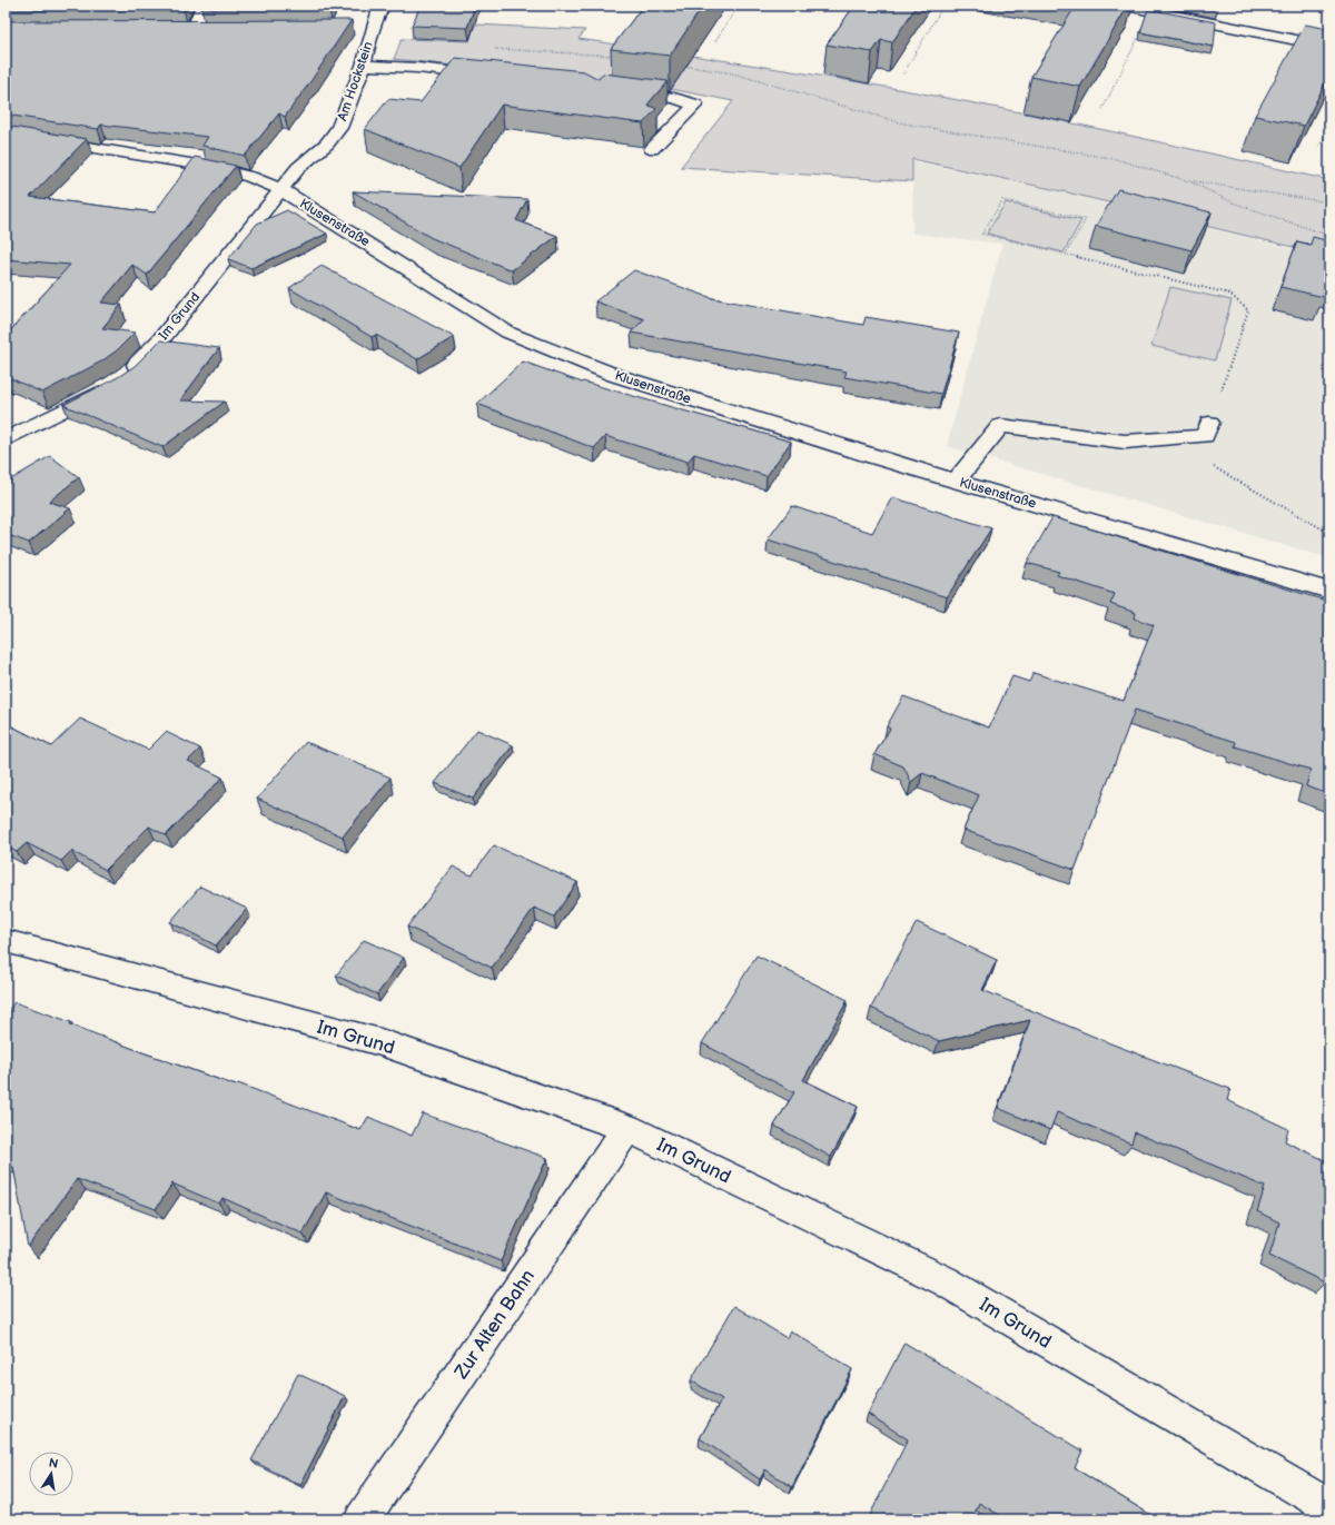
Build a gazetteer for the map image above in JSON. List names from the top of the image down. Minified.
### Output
{"streets":{"street":["Am Hockstein","Klusenstraße","Im Grund","Zur Alten Bahn"]},"crossings":[["Am Hockstein","Klusenstraße"],["Am Hockstein","Im Grund"],["Klusenstraße","Im Grund"],["Im Grund","Zur Alten Bahn"]],"north":"top"}
